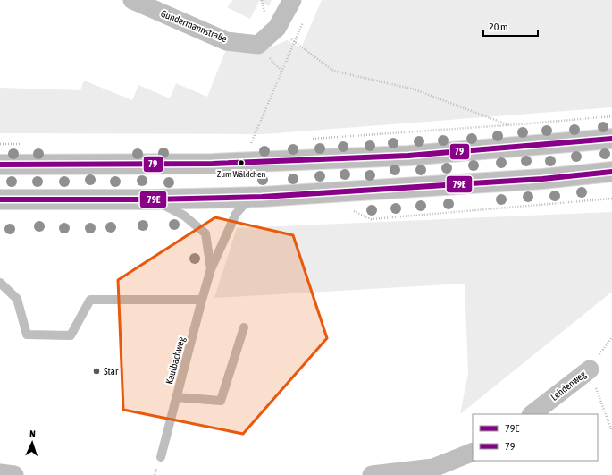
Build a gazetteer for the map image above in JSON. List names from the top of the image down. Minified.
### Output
{"streets":{"street":["Gundermannstraße","Lehdenweg"],"lane":["Kaulbachweg"]},"places":["Zum Wäldchen","Star"],"lines":["transit line 79","transit line 79E"],"legend":["79E","79"],"scale_bar":"20 m","north":"top"}
